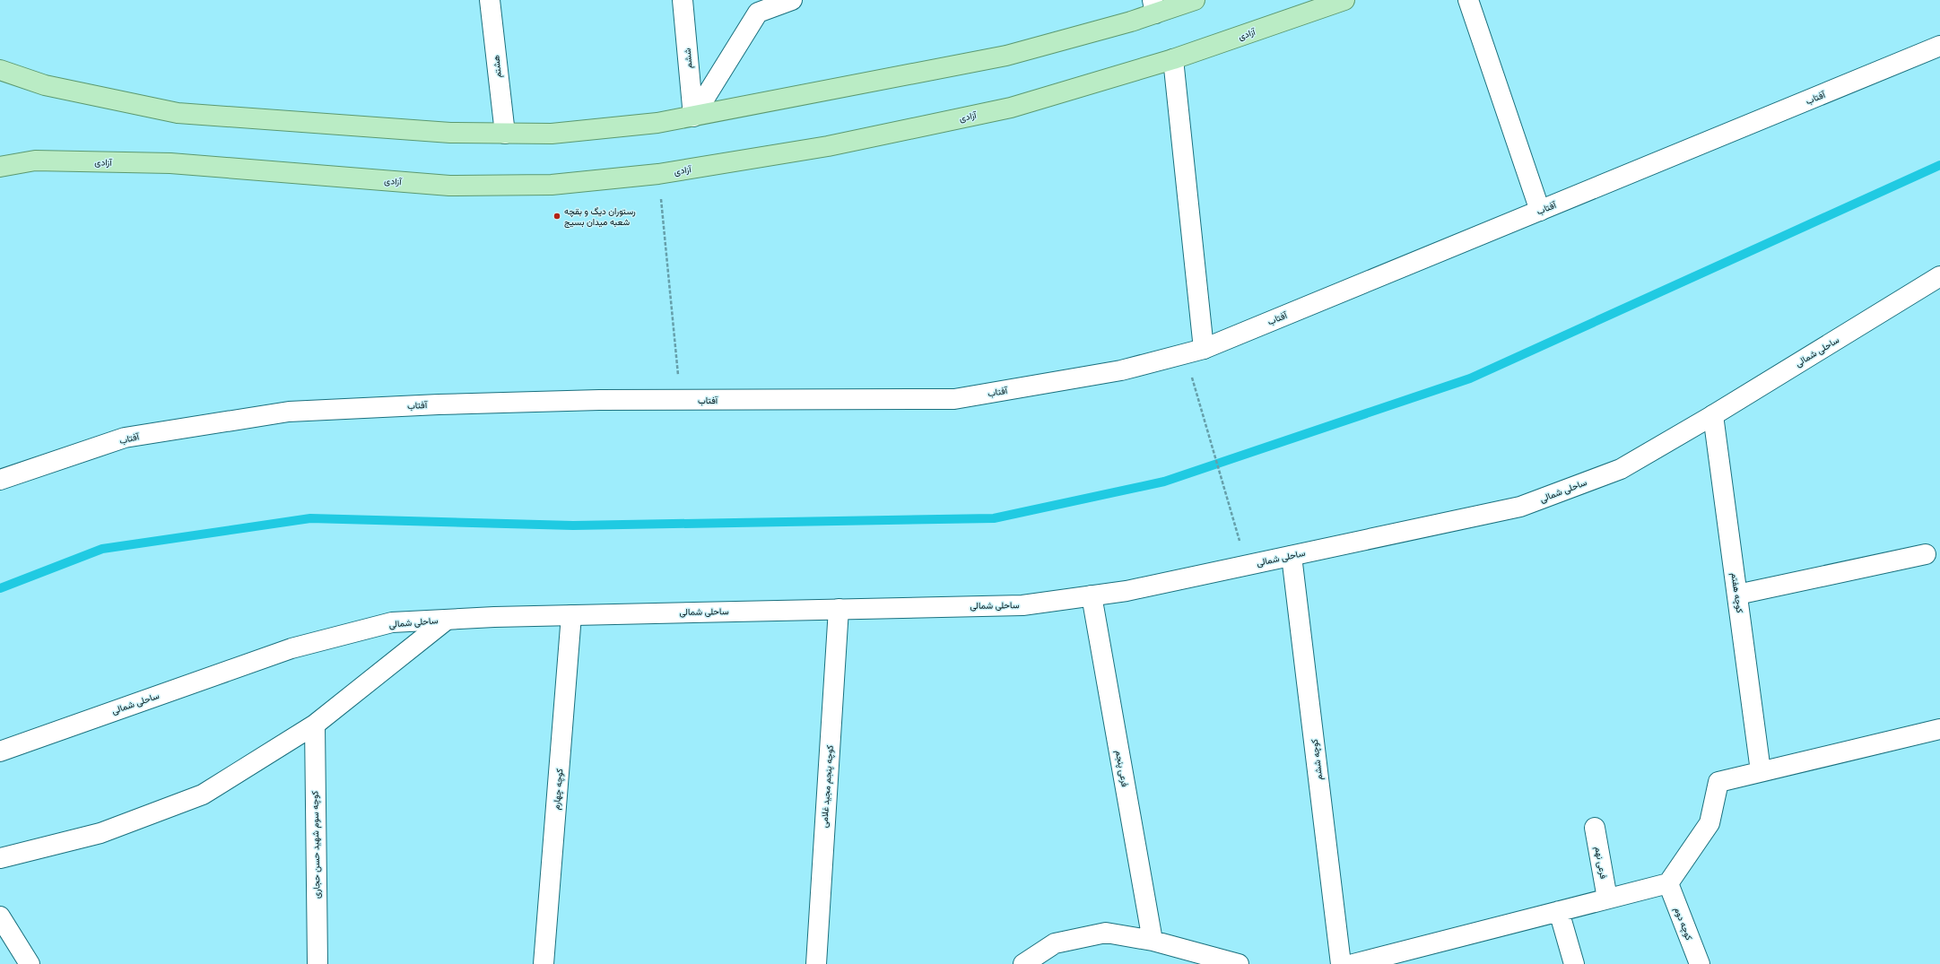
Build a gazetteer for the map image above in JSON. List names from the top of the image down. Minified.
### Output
{"streets":{"main road":["آزادی"],"street":["ششم","هشتم","آفتاب","ساحلی شمالی","کوچه هفتم","کوچه ششم","فرعی پنجم","کوچه پنجم مجید غلامی","کوچه چهارم","کوچه سوم شهید حسن حجاری","فرعی نهم","کوچه دوم"]},"crossings":[["ساحلی شمالی","کوچه هفتم"],["ساحلی شمالی","کوچه ششم"],["ساحلی شمالی","فرعی پنجم"],["ساحلی شمالی","کوچه پنجم مجید غلامی"],["ساحلی شمالی","کوچه چهارم"]],"places":["رستوران دیگ و بقچه شعبه میدان بسیج"]}
